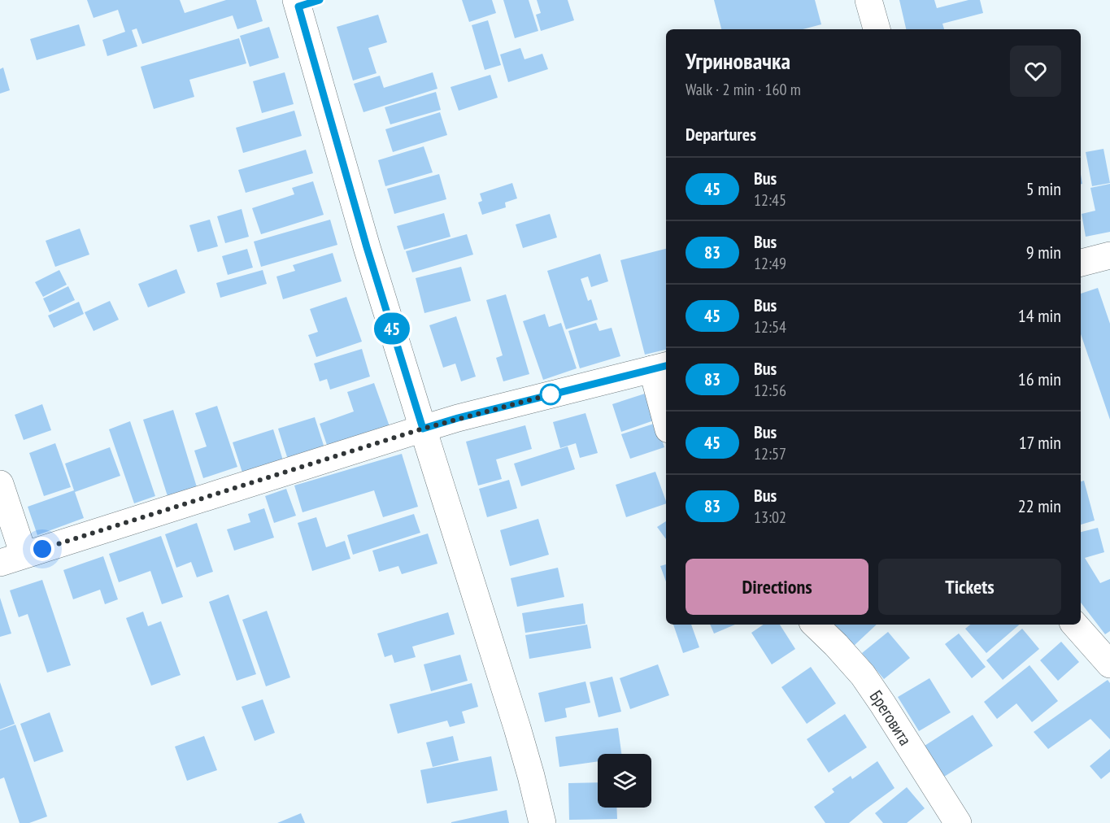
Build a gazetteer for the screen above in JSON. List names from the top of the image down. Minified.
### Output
{"streets":{"street":["Бреговита"]},"lines":["bus line 45"],"page":{"on_map":"45","heading":[["Угриновачка","Walk · 2 min · 160 m"],"Departures"],"list":[{"mark":"45","name":"Bus","note":"12:45","value":"5 min"},{"mark":"83","name":"Bus","note":"12:49","value":"9 min"},{"mark":"45","name":"Bus","note":"12:54","value":"14 min"},{"mark":"83","name":"Bus","note":"12:56","value":"16 min"},{"mark":"45","name":"Bus","note":"12:57","value":"17 min"},{"mark":"83","name":"Bus","note":"13:02","value":"22 min"}],"buttons":["Directions","Tickets"]}}
